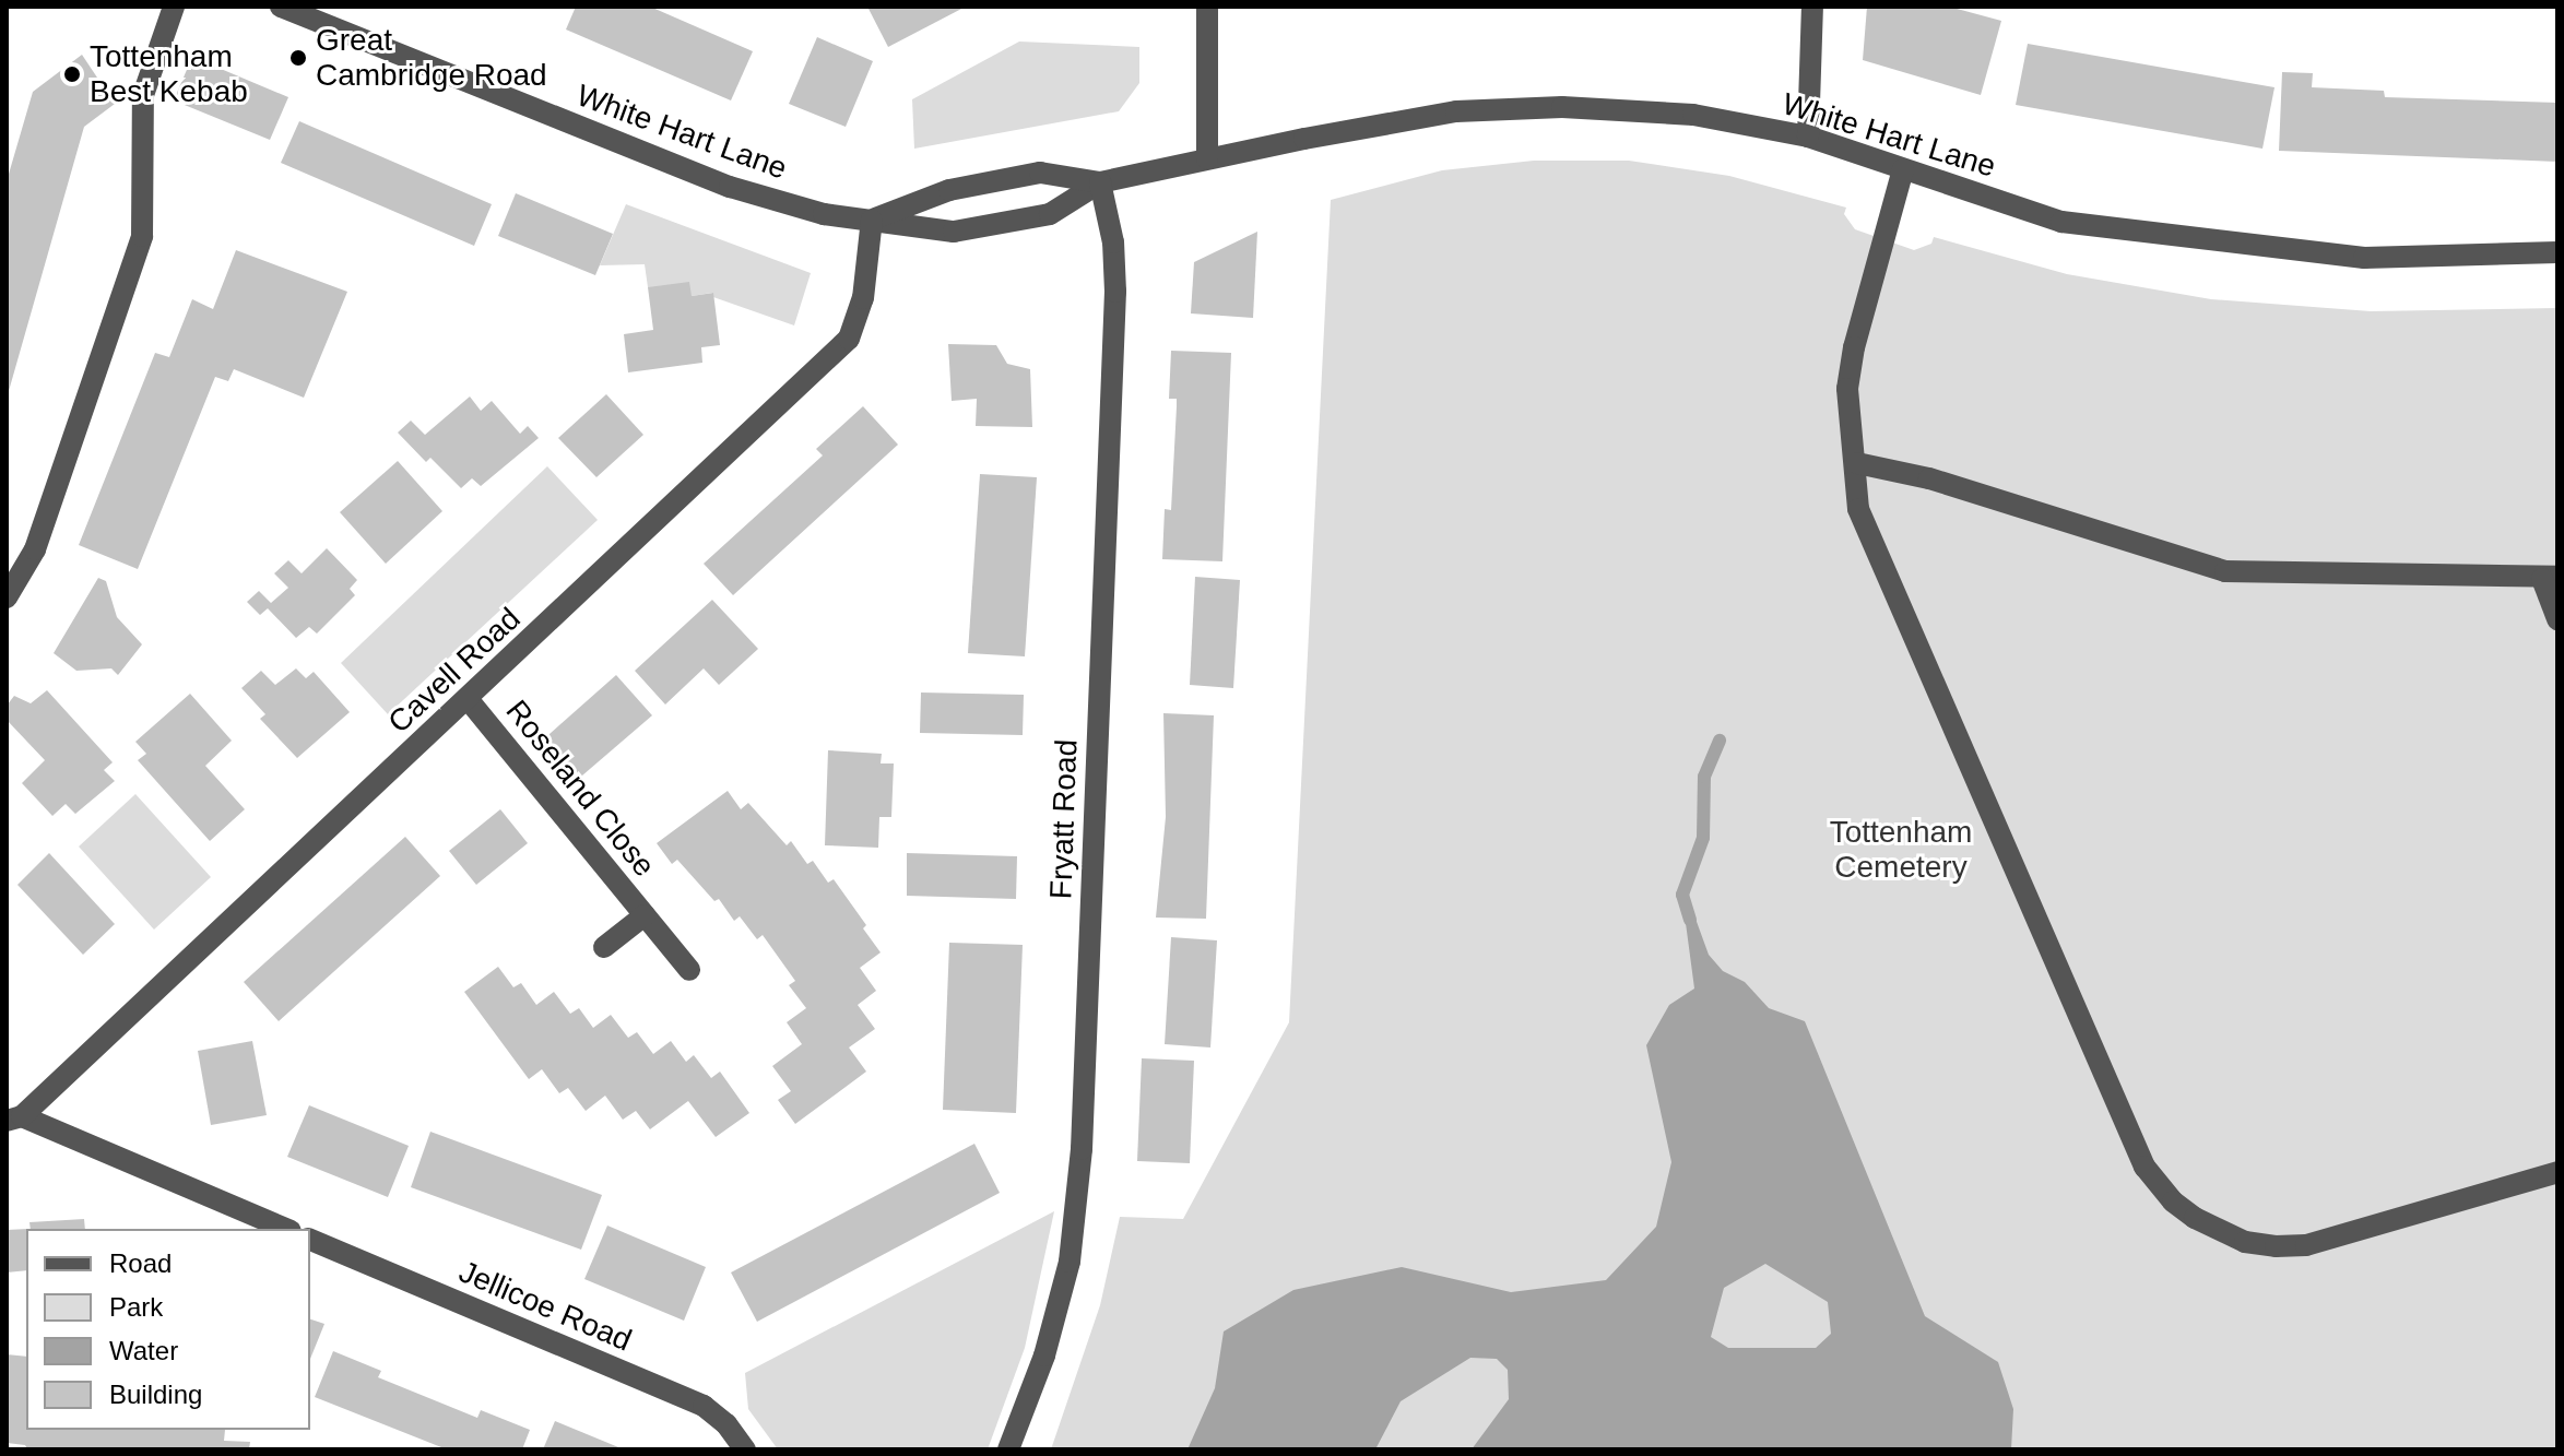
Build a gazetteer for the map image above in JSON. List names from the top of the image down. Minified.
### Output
{"streets":{"street":["White Hart Lane","Cavell Road","Roseland Close","Fryatt Road","Jellicoe Road"]},"crossings":[["White Hart Lane","Cavell Road"],["White Hart Lane","Fryatt Road"],["Cavell Road","Roseland Close"]],"parks":["Tottenham Cemetery"],"places":["Great Cambridge Road","Tottenham Best Kebab"],"legend":["Road","Park","Water","Building"]}
